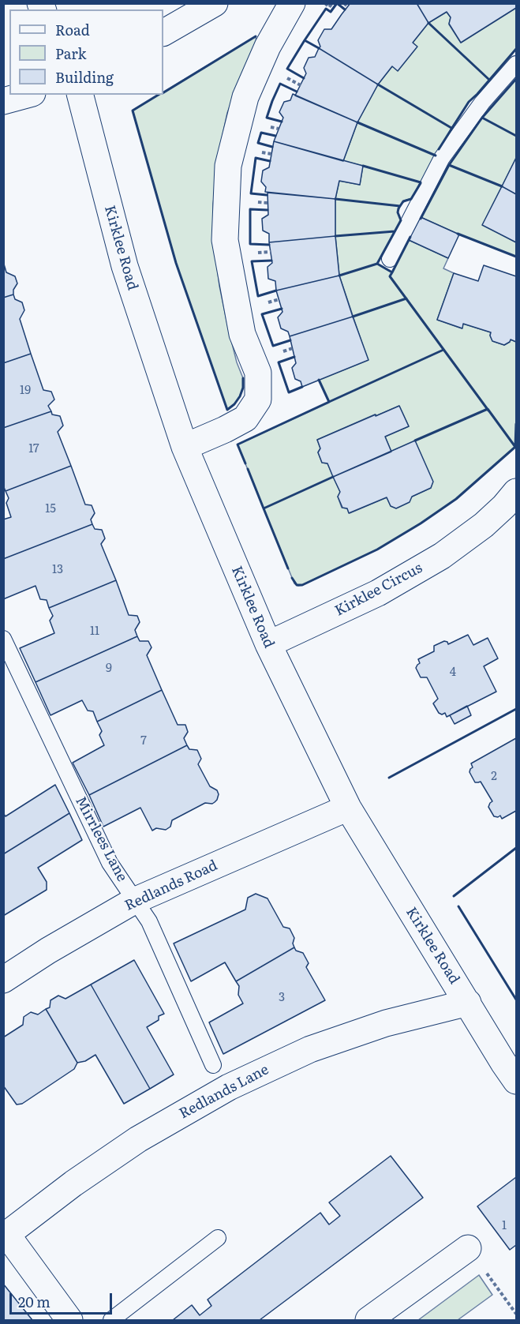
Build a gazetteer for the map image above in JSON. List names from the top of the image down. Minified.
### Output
{"streets":{"street":["Kirklee Road","Kirklee Circus","Redlands Road","Redlands Lane"],"lane":["Mirrlees Lane"]},"crossings":[["Kirklee Road","Kirklee Circus"],["Kirklee Road","Redlands Road"],["Kirklee Road","Redlands Lane"],["Mirrlees Lane","Redlands Road"]],"house_numbers":["19","17","15","13","11","9","4","7","2","3","1"],"legend":["Road","Park","Building"],"scale_bar":"20 m"}
